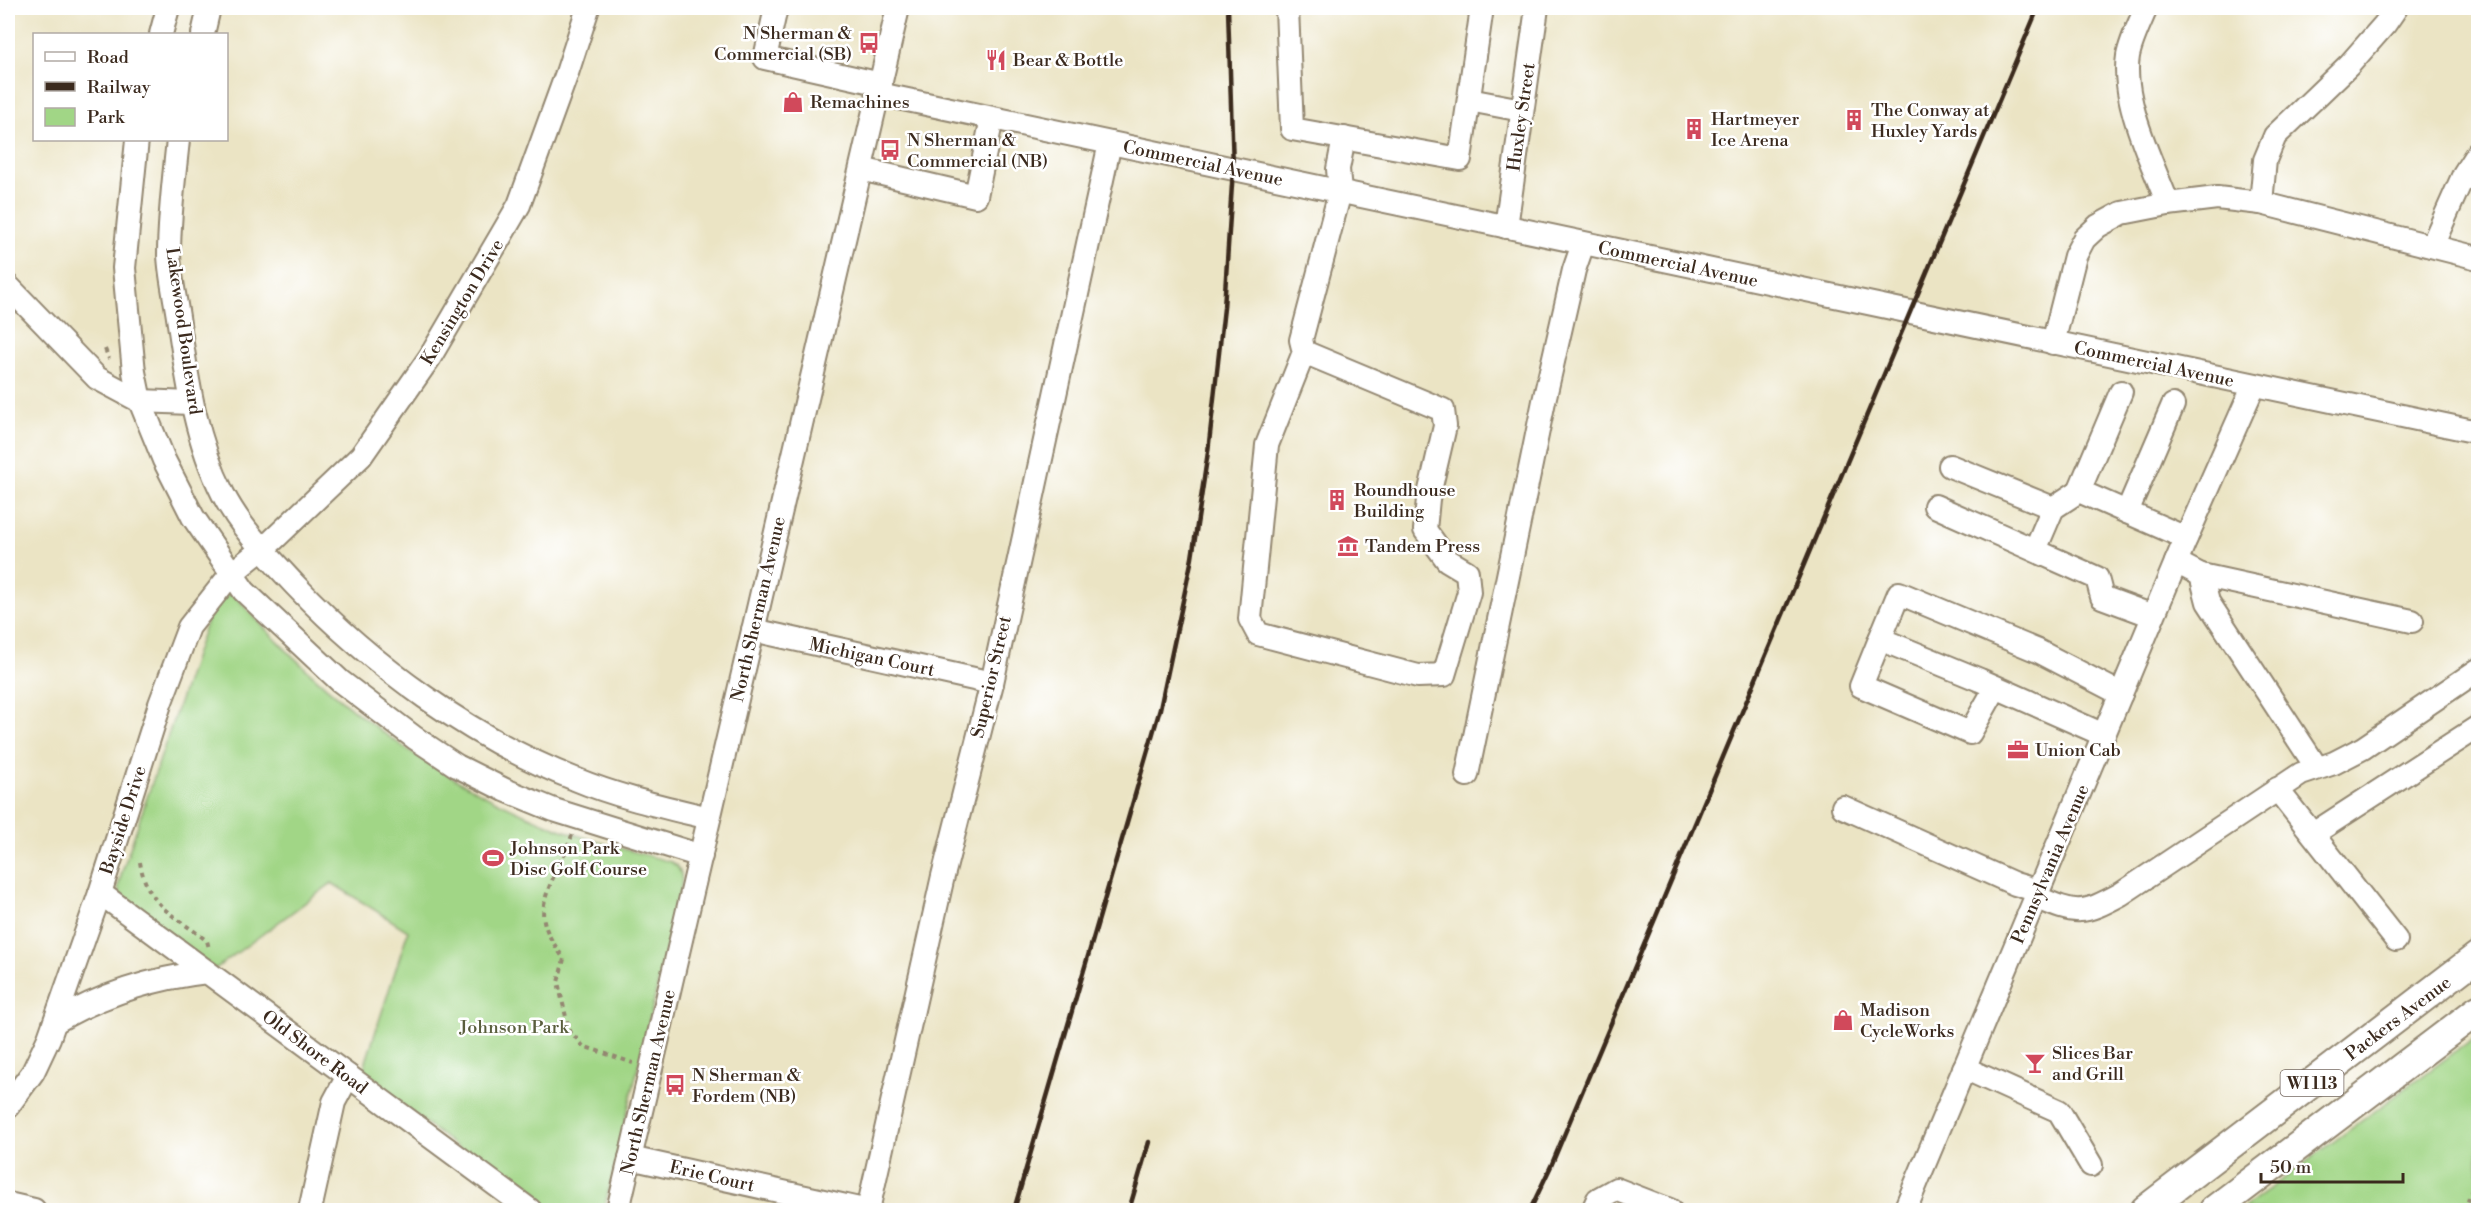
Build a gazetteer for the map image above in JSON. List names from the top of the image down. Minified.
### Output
{"streets":{"main road":["Packers Avenue","WI 113"],"street":["Huxley Street","Commercial Avenue","Kensington Drive","Lakewood Boulevard","North Sherman Avenue","Michigan Court","Superior Street","Bayside Drive","Pennsylvania Avenue","Old Shore Road","Erie Court"]},"crossings":[["Huxley Street","Commercial Avenue"],["Commercial Avenue","North Sherman Avenue"],["Commercial Avenue","Superior Street"],["Commercial Avenue","Pennsylvania Avenue"],["Kensington Drive","Lakewood Boulevard"],["Kensington Drive","Bayside Drive"],["Lakewood Boulevard","North Sherman Avenue"],["Lakewood Boulevard","Bayside Drive"],["North Sherman Avenue","Michigan Court"],["North Sherman Avenue","Erie Court"],["Michigan Court","Superior Street"],["Superior Street","Erie Court"],["Bayside Drive","Old Shore Road"]],"parks":["Johnson Park"],"places":{"bus stop":["N Sherman & Commercial (SB)","N Sherman & Commercial (NB)","N Sherman & Fordem (NB)"],"restaurant":["Bear & Bottle"],"shop":["Remachines","Madison CycleWorks"],"building":["The Conway at Huxley Yards","Hartmeyer Ice Arena","Roundhouse Building"],"museum":["Tandem Press"],"office":["Union Cab"],"sports":["Johnson Park Disc Golf Course"],"bar":["Slices Bar and Grill"]},"legend":["Road","Railway","Park"],"scale_bar":"50 m"}
